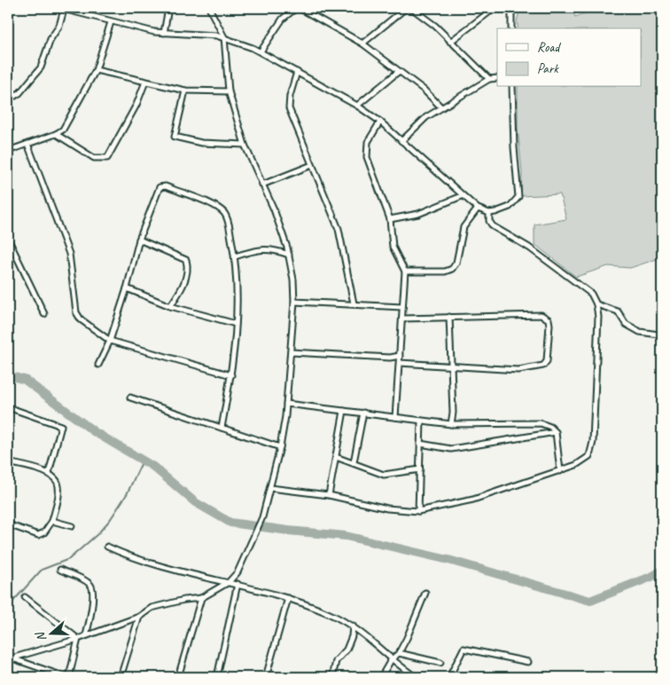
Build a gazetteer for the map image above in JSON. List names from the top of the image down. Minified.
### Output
{"legend":["Road","Park"],"north":"left"}
